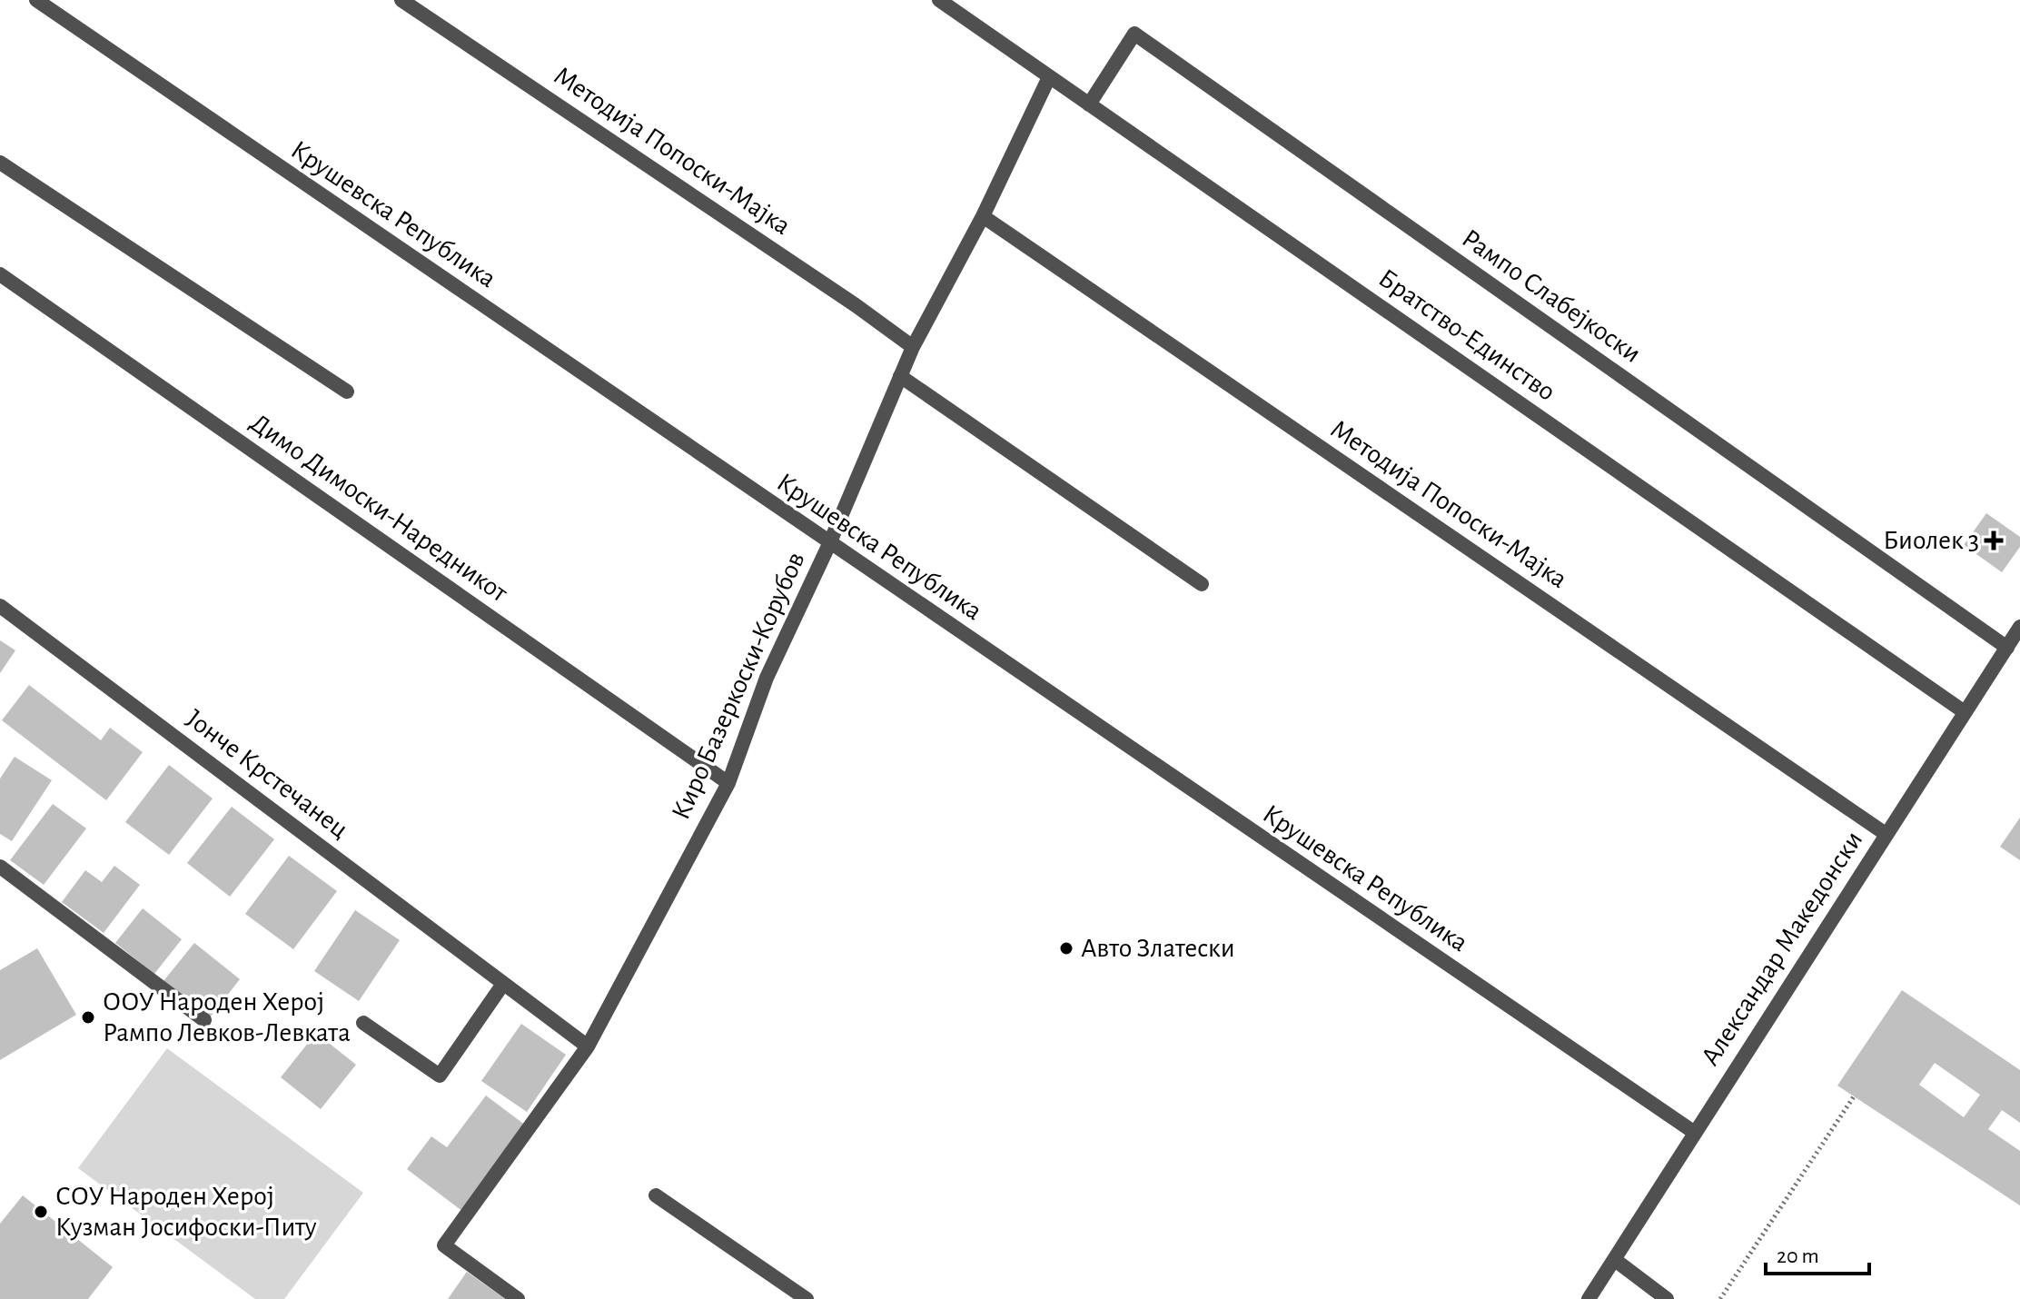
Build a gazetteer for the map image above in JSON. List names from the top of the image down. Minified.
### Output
{"streets":{"street":["Методија Попоски-Мајка","Крушевска Република","Рампо Слабејкоски","Братство-Единство","Димо Димоски-Наредникот","Киро Базеркоски-Корубов","Јонче Крстечанец","Александар Македонски"]},"crossings":[["Методија Попоски-Мајка","Киро Базеркоски-Корубов"],["Методија Попоски-Мајка","Александар Македонски"],["Крушевска Република","Киро Базеркоски-Корубов"],["Крушевска Република","Александар Македонски"],["Рампо Слабејкоски","Братство-Единство"],["Рампо Слабејкоски","Александар Македонски"],["Братство-Единство","Киро Базеркоски-Корубов"],["Братство-Единство","Александар Македонски"],["Димо Димоски-Наредникот","Киро Базеркоски-Корубов"],["Киро Базеркоски-Корубов","Јонче Крстечанец"]],"places":{"health":["Биолек 3"],"other":["Авто Златески","ООУ Народен Херој Рампо Левков-Левката","СОУ Народен Херој Кузман Јосифоски-Питу"]},"scale_bar":"20 m"}
